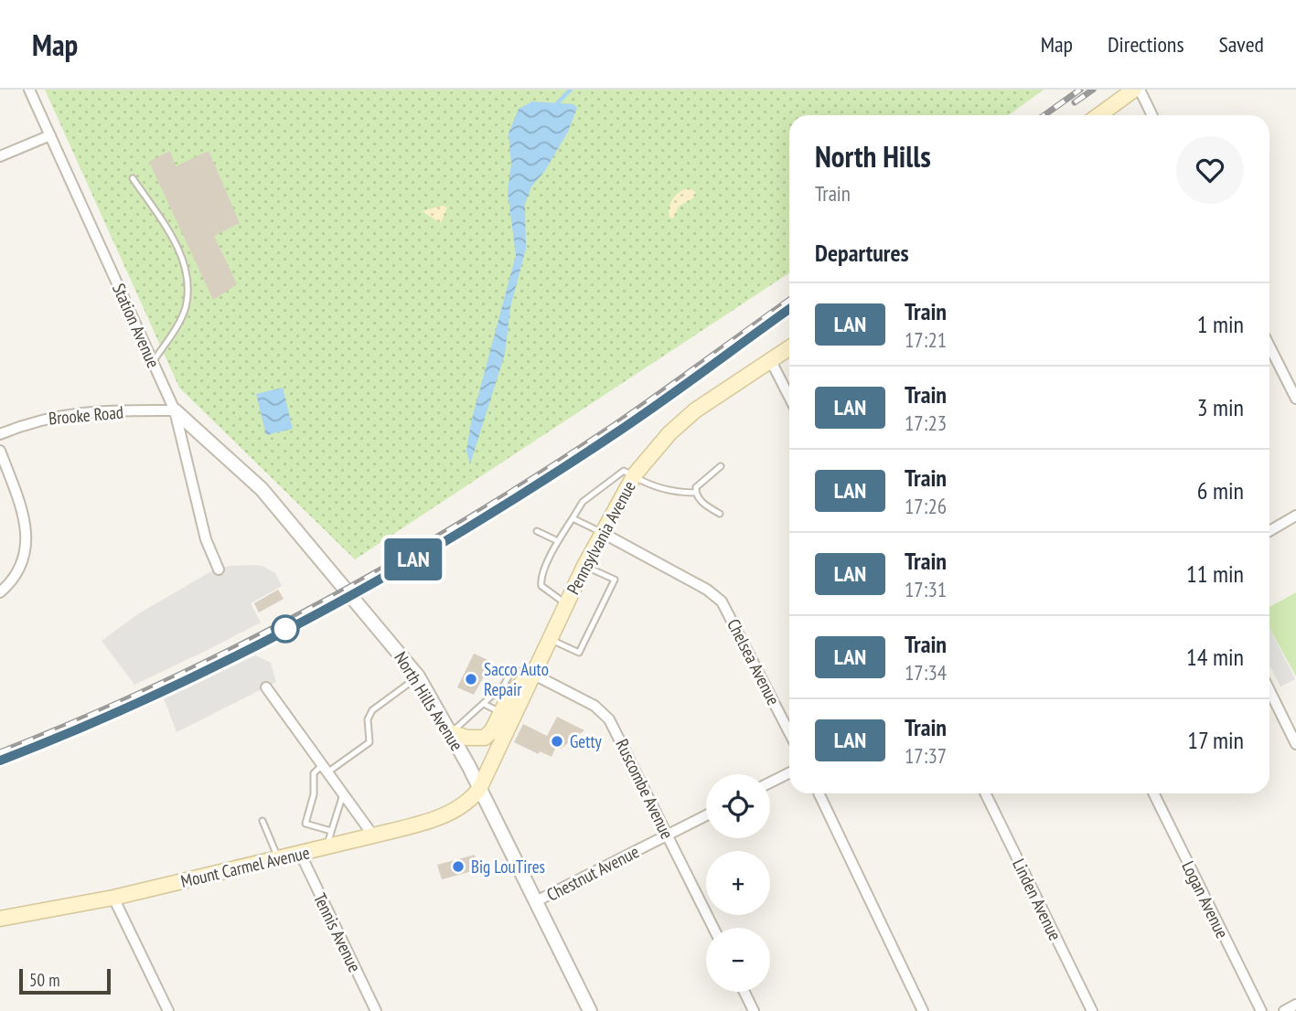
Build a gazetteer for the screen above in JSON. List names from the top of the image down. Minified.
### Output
{"streets":{"main road":["Pennsylvania Avenue","Mount Carmel Avenue"],"street":["Station Avenue","Brooke Road","Chelsea Avenue","North Hills Avenue","Ruscombe Avenue","Chestnut Avenue","Linden Avenue","Logan Avenue","Tennis Avenue"]},"crossings":[["Station Avenue","Brooke Road"],["Station Avenue","North Hills Avenue"],["Brooke Road","North Hills Avenue"],["Pennsylvania Avenue","Chelsea Avenue"],["Pennsylvania Avenue","North Hills Avenue"],["Pennsylvania Avenue","Ruscombe Avenue"],["Pennsylvania Avenue","Mount Carmel Avenue"],["North Hills Avenue","Mount Carmel Avenue"],["North Hills Avenue","Chestnut Avenue"],["Ruscombe Avenue","Chestnut Avenue"],["Mount Carmel Avenue","Tennis Avenue"]],"places":["Sacco Auto Repair","Getty","Big LouTires"],"scale_bar":"50 m","page":{"header":"Map","nav":["Map","Directions","Saved"],"on_map":"LAN","heading":[["North Hills","Train"],"Departures"],"list":[{"mark":"LAN","name":"Train","note":"17:21","value":"1 min"},{"mark":"LAN","name":"Train","note":"17:23","value":"3 min"},{"mark":"LAN","name":"Train","note":"17:26","value":"6 min"},{"mark":"LAN","name":"Train","note":"17:31","value":"11 min"},{"mark":"LAN","name":"Train","note":"17:34","value":"14 min"},{"mark":"LAN","name":"Train","note":"17:37","value":"17 min"}],"map_buttons":["+","−"],"scale":"50 m"}}
